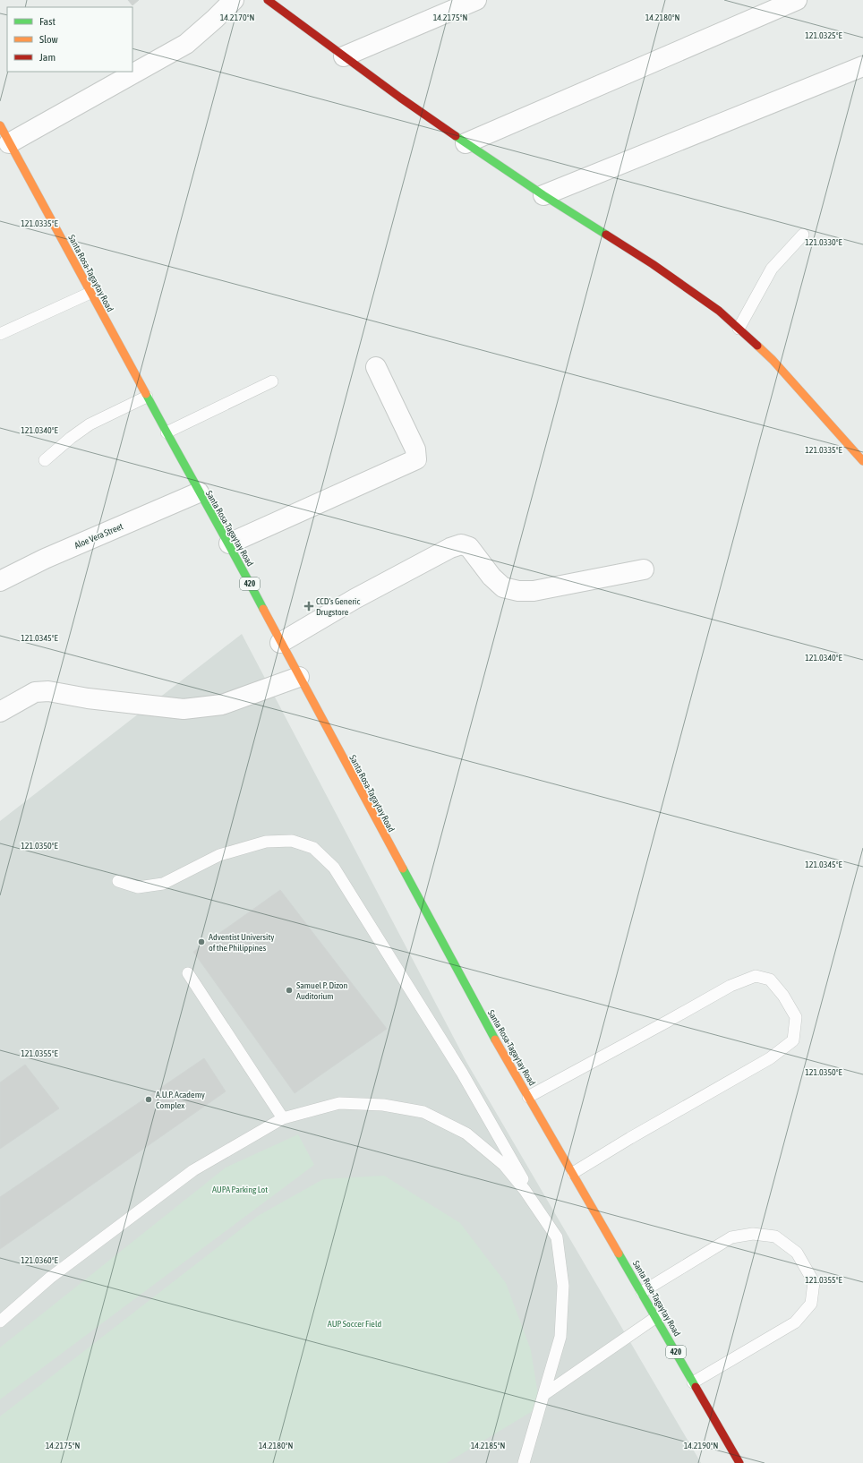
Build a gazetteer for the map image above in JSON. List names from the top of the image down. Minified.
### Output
{"streets":{"main road":["Santa Rosa-Tagaytay Road","420"],"street":["Aloe Vera Street"]},"crossings":[["Santa Rosa-Tagaytay Road","Aloe Vera Street"]],"parks":["AUPA Parking Lot","AUP Soccer Field"],"places":{"health":["CCD's Generic Drugstore"],"other":["Adventist University of the Philippines","Samuel P. Dizon Auditorium","A.U.P. Academy Complex"]},"legend":["Fast","Slow","Jam"],"coordinates":["14.2170°N","14.2175°N","14.2180°N","121.0325°E","121.0335°E","121.0330°E","121.0340°E","121.0345°E","121.0350°E","121.0355°E","121.0360°E","14.2185°N","14.2190°N"]}
